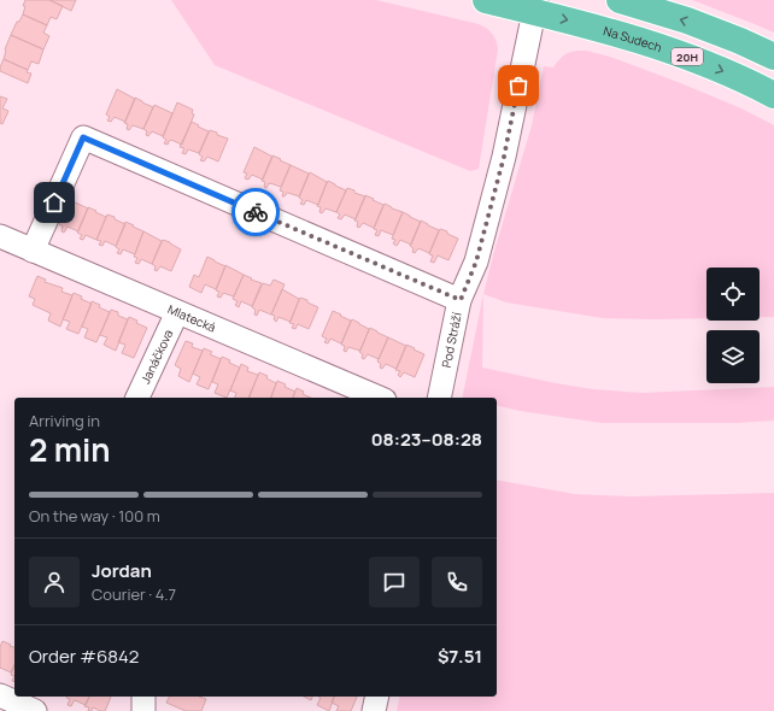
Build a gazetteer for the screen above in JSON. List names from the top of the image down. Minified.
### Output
{"streets":{"main road":["Na Sudech","20H"],"street":["Mlatecká","Pod Stráží","Janáčkova"]},"crossings":[["Na Sudech","Pod Stráží"],["Mlatecká","Janáčkova"]],"page":{"heading":["2 min","Arriving in","08:23–08:28"],"panel":["Jordan","Courier · 4.7","Order #6842","$7.51"],"bar":"On the way · 100 m"}}
